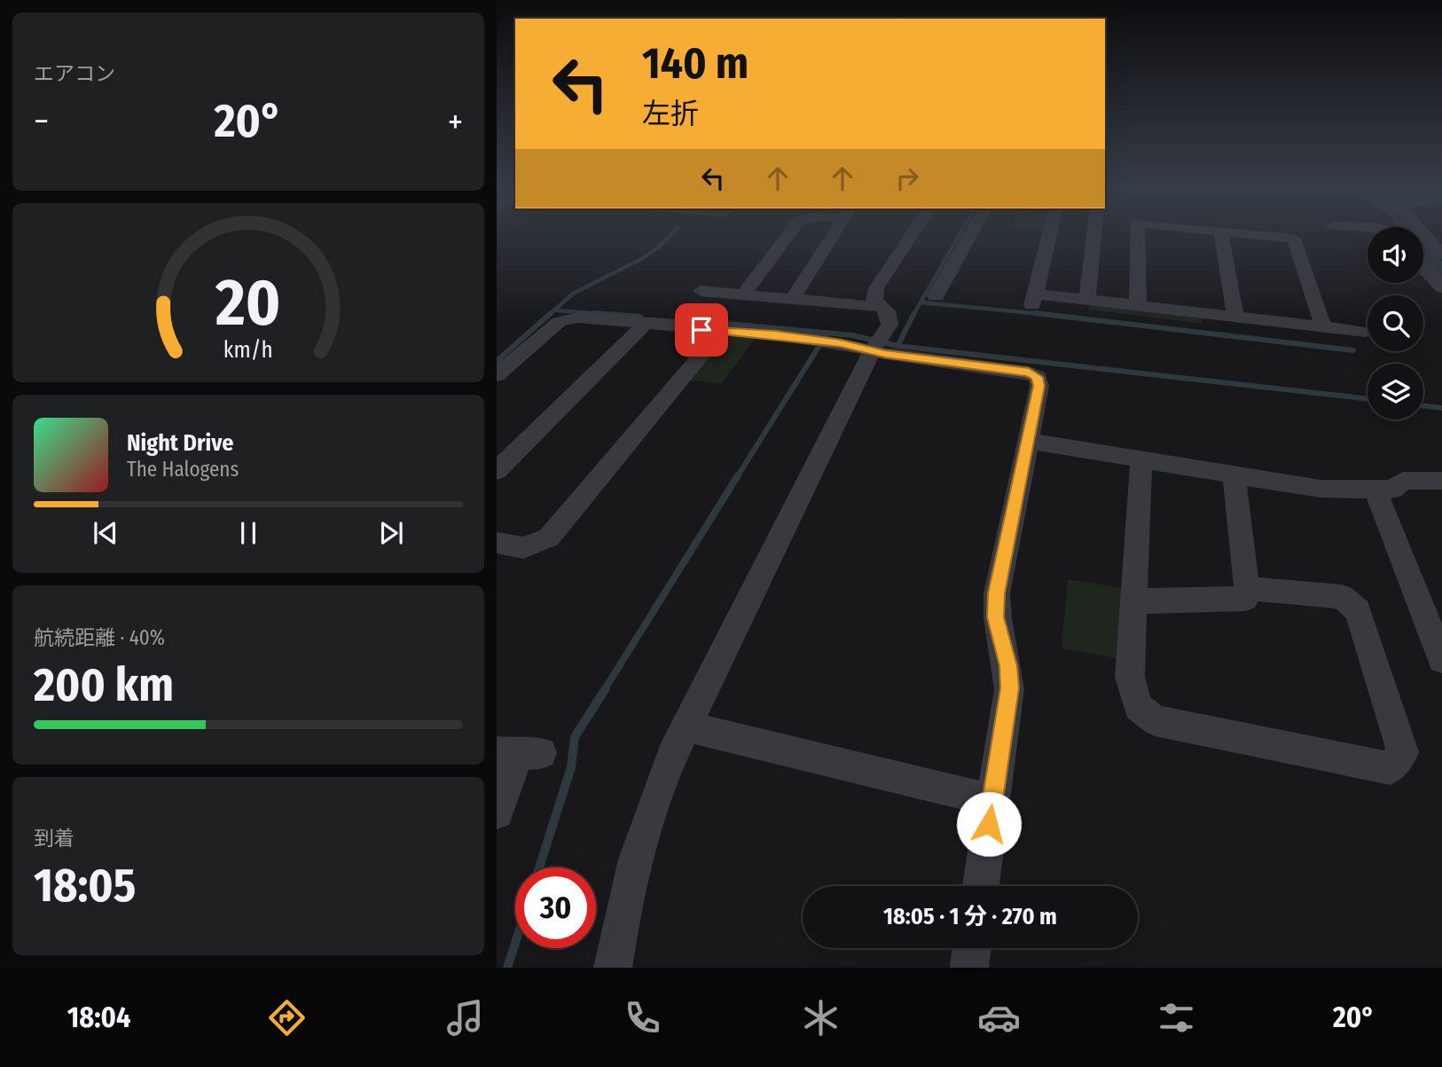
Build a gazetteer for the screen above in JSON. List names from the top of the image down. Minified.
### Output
{"page":{"tile":["エアコン",["航続距離 · 40%","200 km"],["到着","18:05"]],"turn":["140 m","左折"],"heat":["−","20°","+"],"song":["Night Drive","The Halogens"],"limit":"30","trip":"18:05 · 1 分 · 270 m","tabs":["18:04","20°"],"gauge":["20","km/h"]}}
